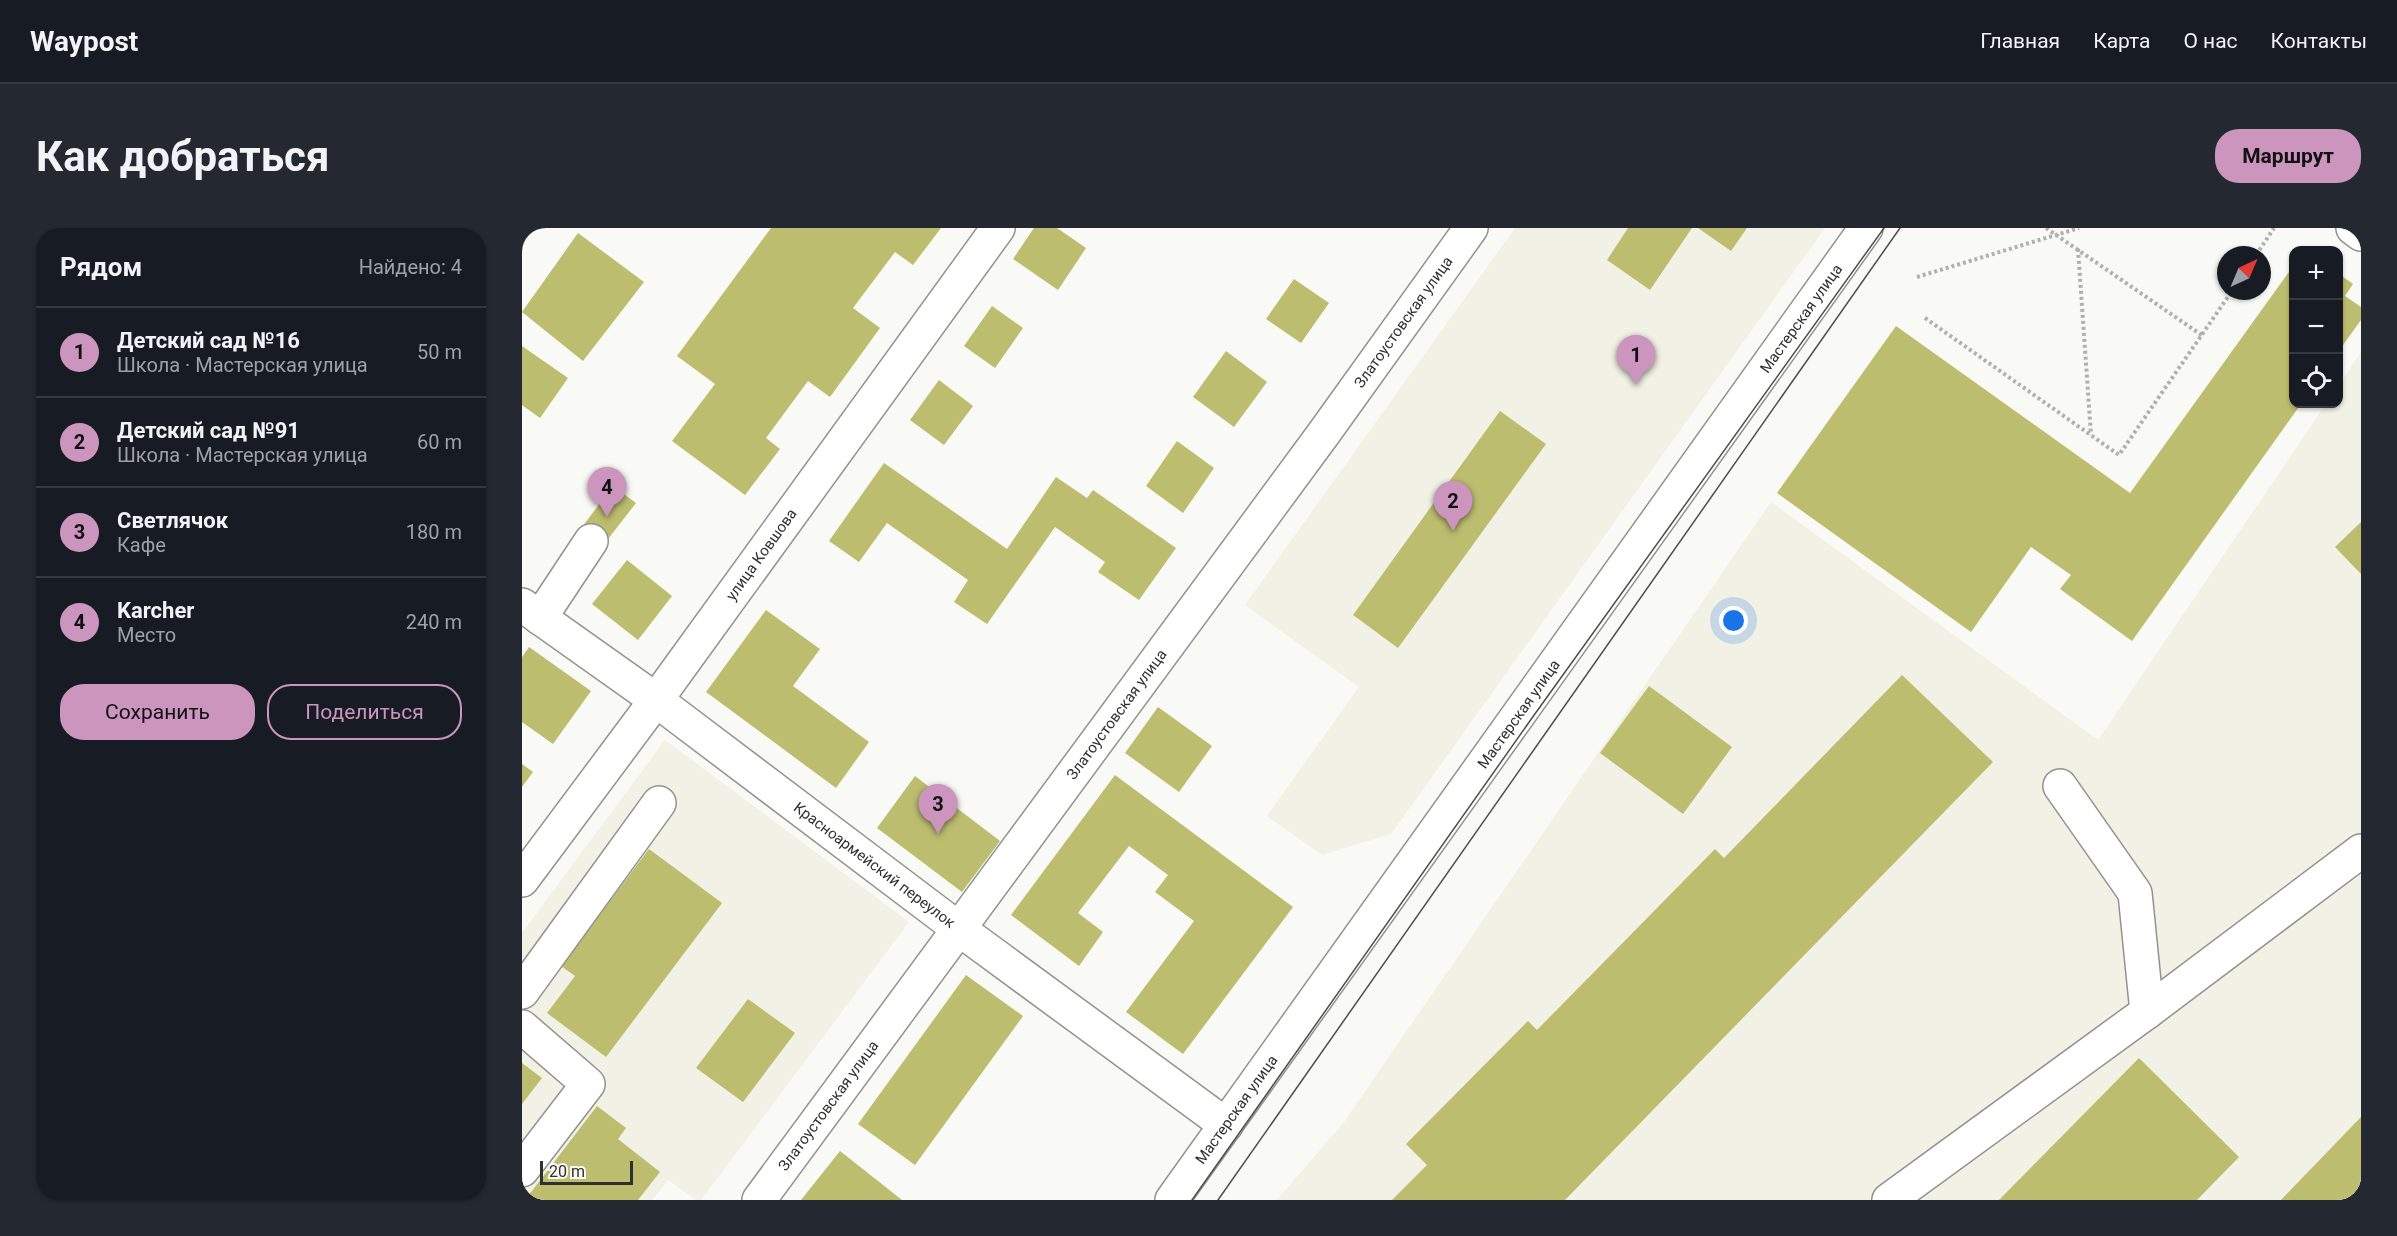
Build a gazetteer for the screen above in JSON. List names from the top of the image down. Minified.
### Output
{"streets":{"street":["Мастерская улица","Златоустовская улица","улица Ковшова","Красноармейский переулок"]},"crossings":[["Мастерская улица","Красноармейский переулок"],["Златоустовская улица","Красноармейский переулок"],["улица Ковшова","Красноармейский переулок"]],"scale_bar":"20 m","north":"top right","page":{"header":"Waypost","nav":["Главная","Карта","О нас","Контакты"],"buttons":["Маршрут",["Сохранить","Поделиться"]],"title":"Как добраться","heading":["Рядом","Найдено: 4"],"map_buttons":["+","−"],"list":[{"mark":"1","name":"Детский сад №16","note":"Школа · Мастерская улица","value":"50 m"},{"mark":"2","name":"Детский сад №91","note":"Школа · Мастерская улица","value":"60 m"},{"mark":"3","name":"Светлячок","note":"Кафе","value":"180 m"},{"mark":"4","name":"Karcher","note":"Место","value":"240 m"}],"pins":["1","4","2","3"],"scale":"20 m"}}
